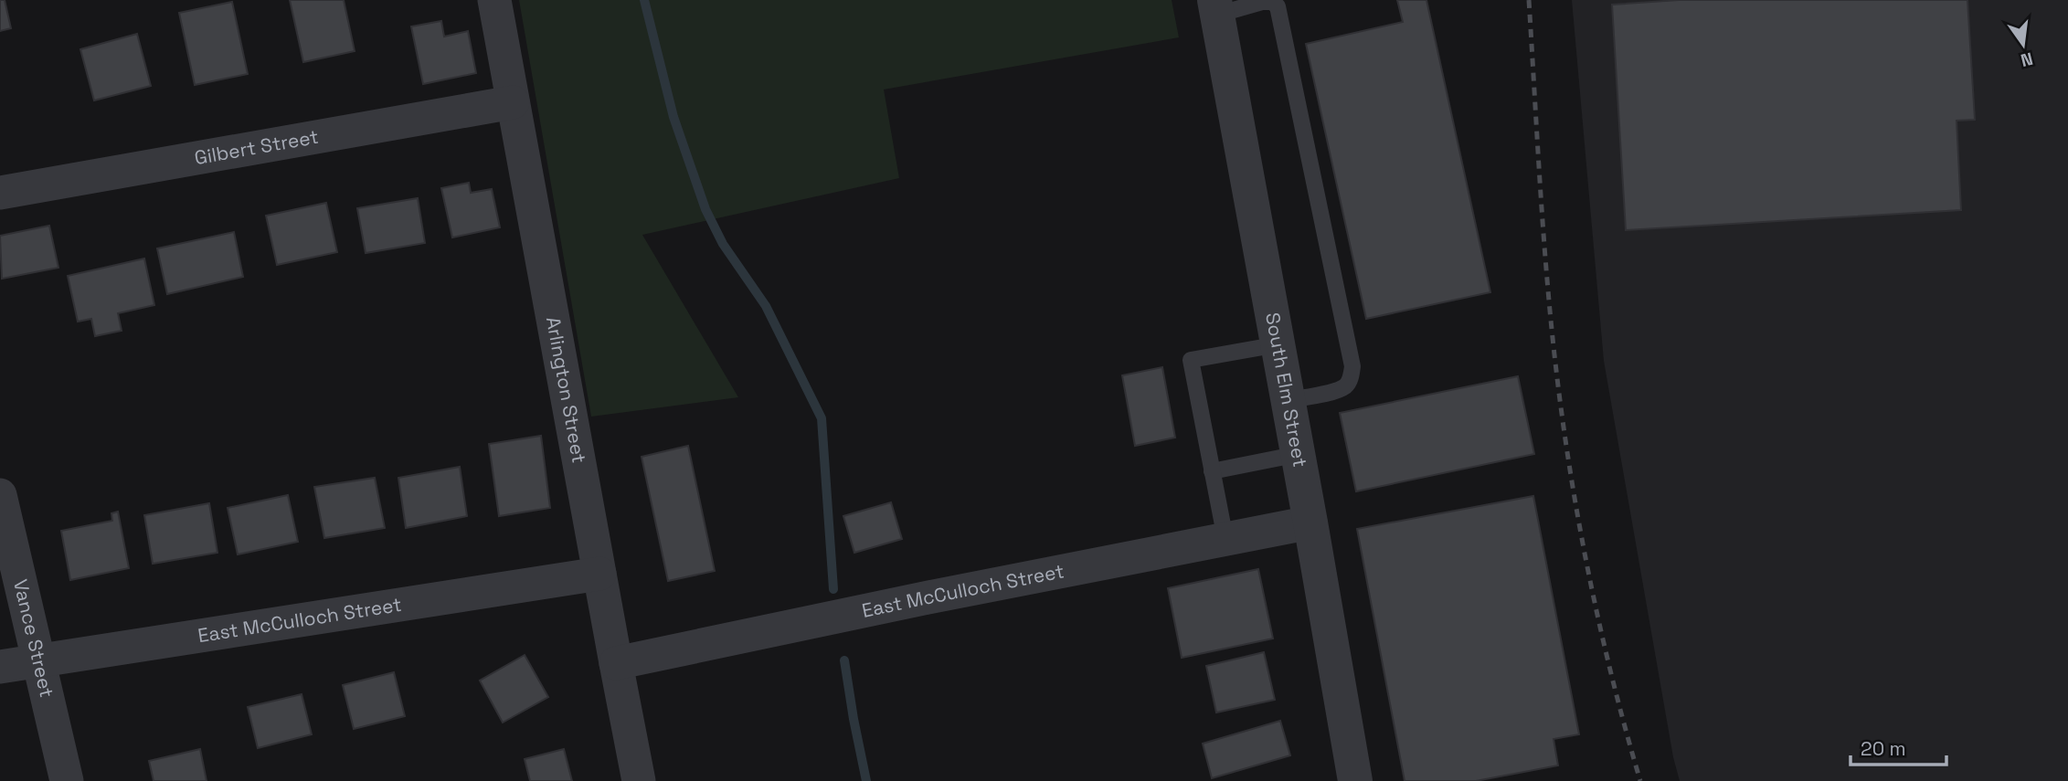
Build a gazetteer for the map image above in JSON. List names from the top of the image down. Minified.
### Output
{"streets":{"street":["Gilbert Street","South Elm Street","Arlington Street","East McCulloch Street","Vance Street"]},"crossings":[["Gilbert Street","Arlington Street"],["South Elm Street","East McCulloch Street"],["Arlington Street","East McCulloch Street"],["East McCulloch Street","Vance Street"]],"scale_bar":"20 m","north":"bottom"}
